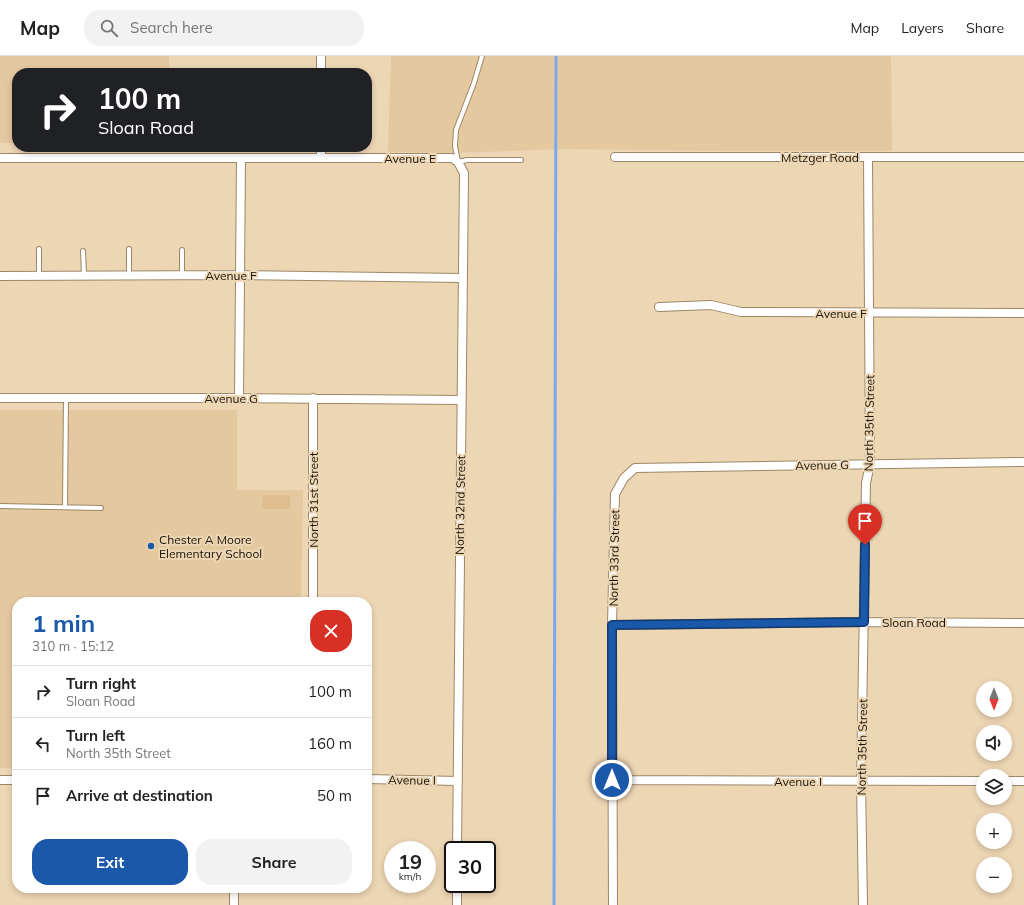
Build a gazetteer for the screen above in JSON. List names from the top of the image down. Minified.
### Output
{"streets":{"street":["Metzger Road","Avenue E","Avenue F","Avenue G","North 35th Street","North 31st Street","North 32nd Street","North 33rd Street","Sloan Road","Avenue I"]},"crossings":[["Metzger Road","North 35th Street"],["Avenue E","North 32nd Street"],["Avenue F","North 35th Street"],["Avenue F","North 32nd Street"],["Avenue G","North 35th Street"],["Avenue G","North 31st Street"],["Avenue G","North 32nd Street"],["Avenue G","North 33rd Street"],["North 35th Street","Sloan Road"],["North 35th Street","Avenue I"],["North 32nd Street","Avenue I"],["North 33rd Street","Sloan Road"],["North 33rd Street","Avenue I"]],"places":["Chester A Moore Elementary School"],"north":"bottom","page":{"header":"Map","search":"Search here","nav":["Map","Layers","Share"],"turn":["100 m","Sloan Road"],"heading":["1 min","310 m · 15:12"],"list":[{"name":"Turn right","note":"Sloan Road","value":"100 m"},{"name":"Turn left","note":"North 35th Street","value":"160 m"},{"name":"Arrive at destination","value":"50 m"}],"map_buttons":["+","−"],"buttons":["Exit","Share"],"speed":"19 km/h","limit":"30"}}
